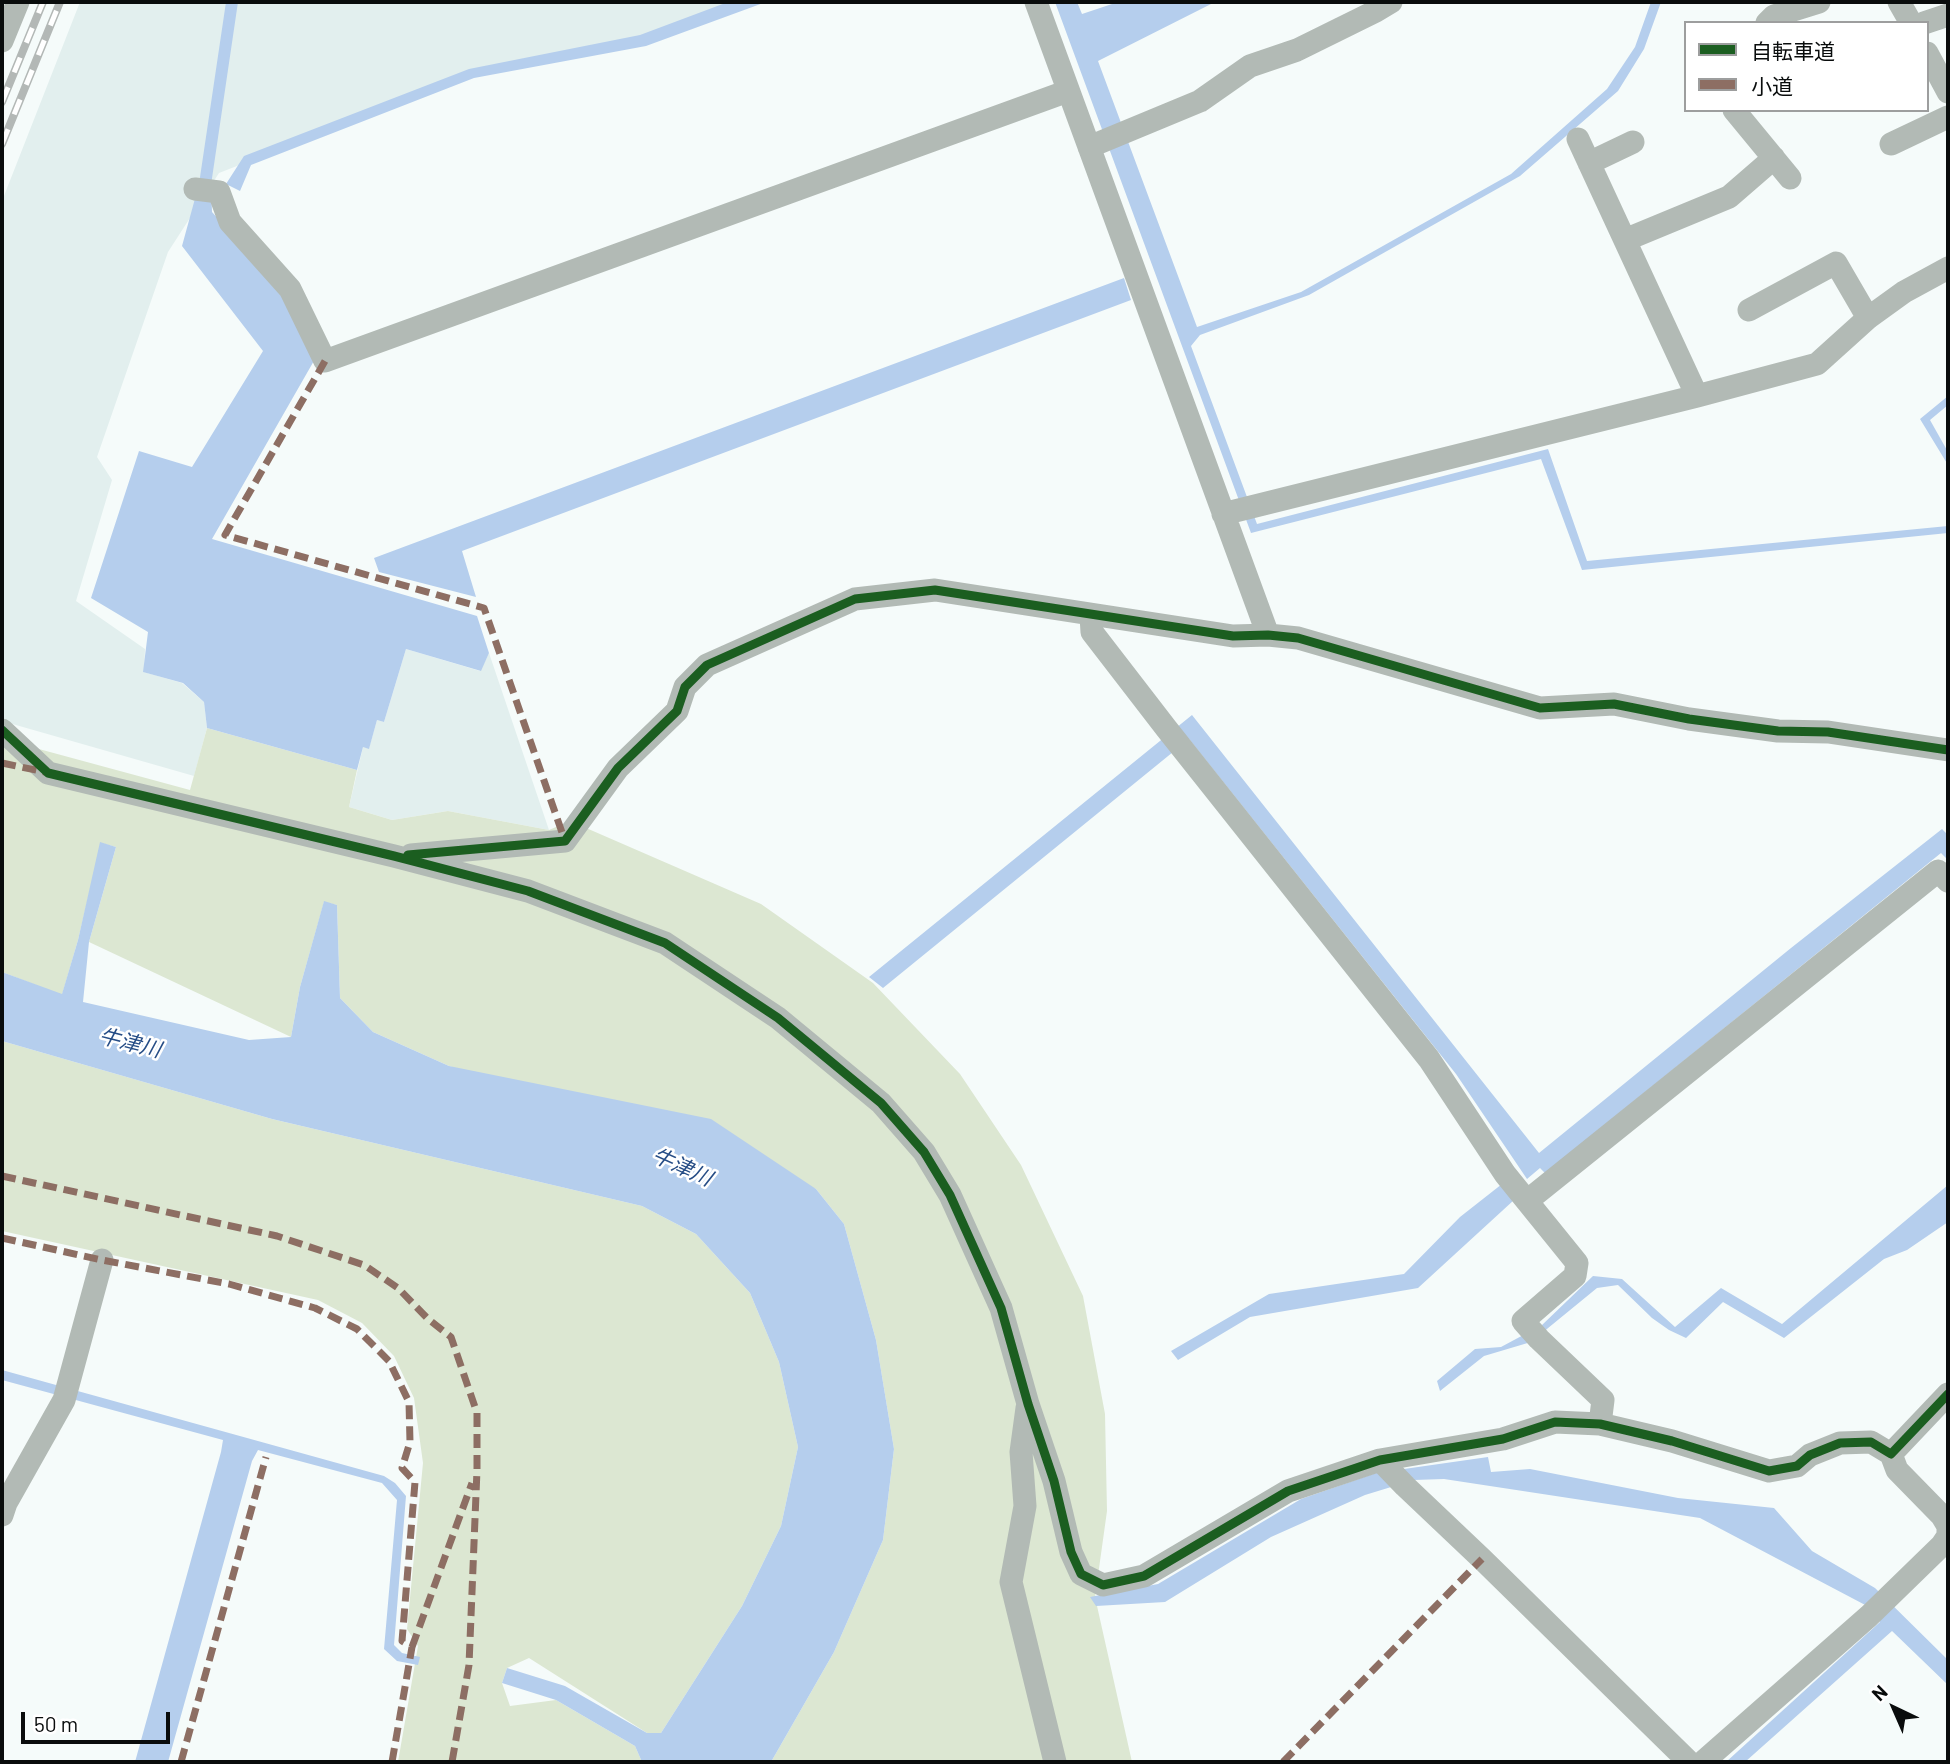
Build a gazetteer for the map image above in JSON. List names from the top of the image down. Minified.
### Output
{"water":["牛津川"],"legend":["自転車道","小道"],"scale_bar":"50 m","north":"top left"}
